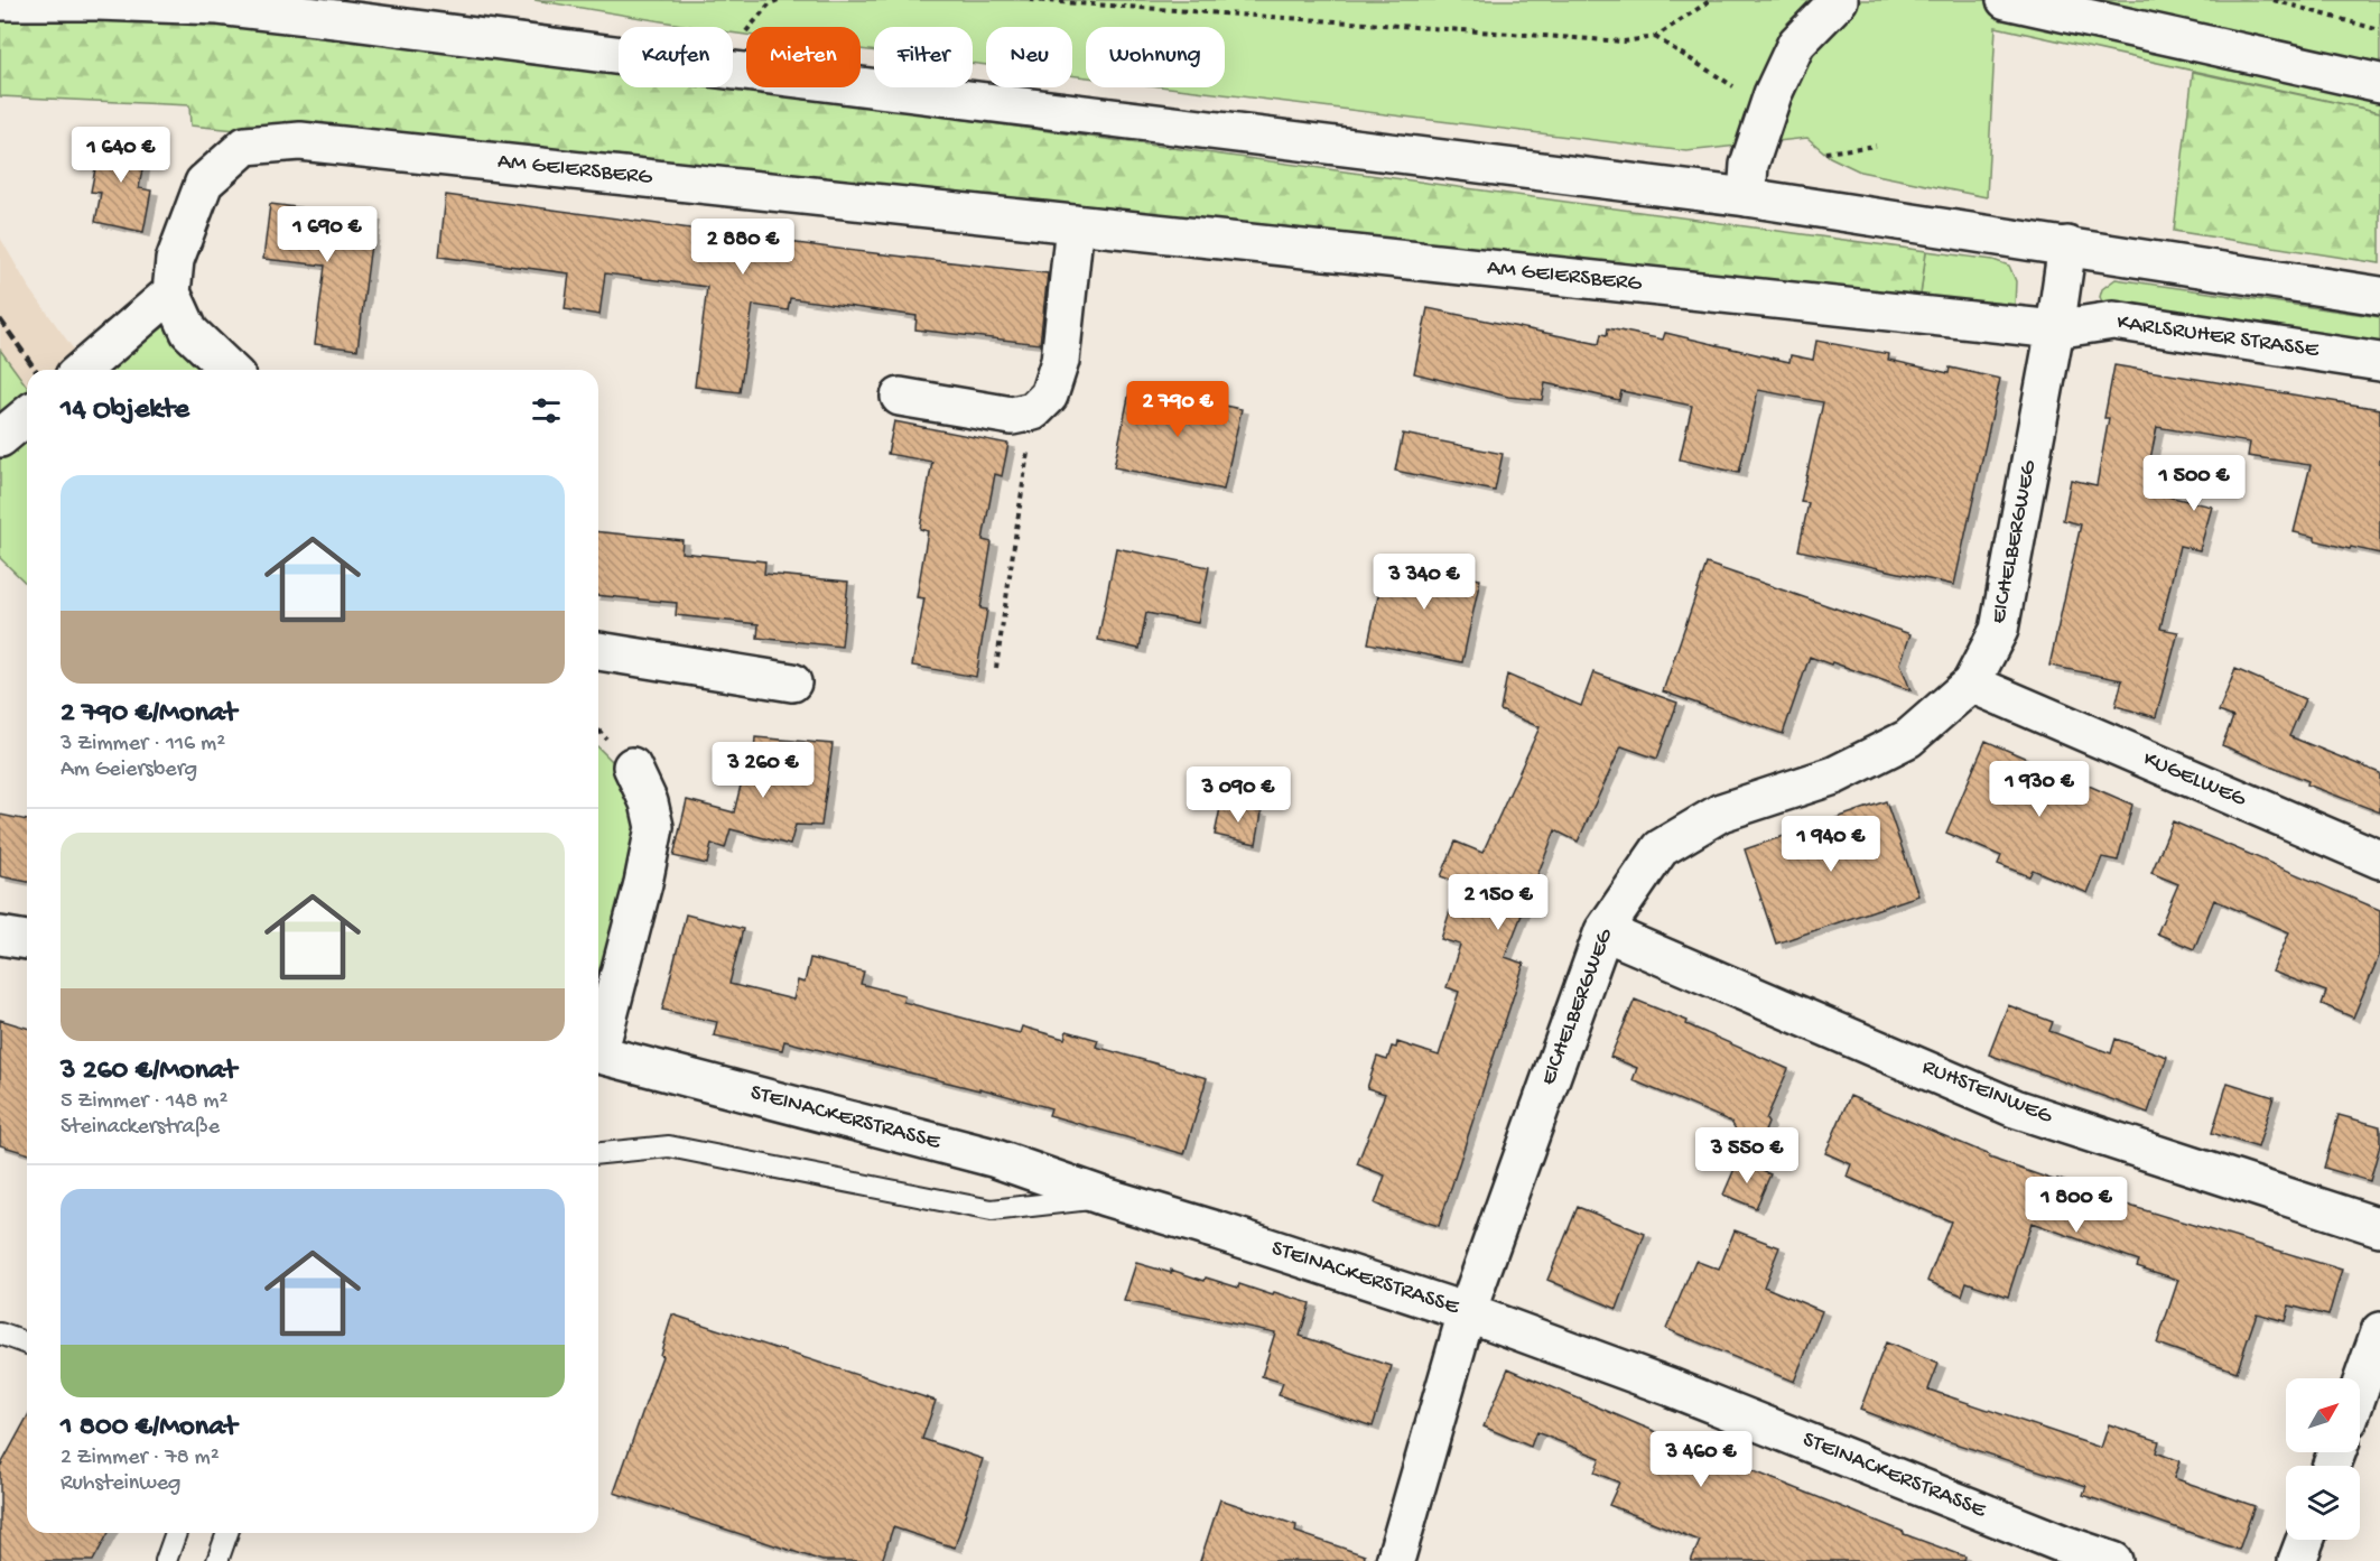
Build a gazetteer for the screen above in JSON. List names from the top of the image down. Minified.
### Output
{"streets":{"street":["AM GEIERSBERG","KARLSRUHER STRASSE","EICHELBERGWEG","KUGELWEG","RUHSTEINWEG","STEINACKERSTRASSE"]},"crossings":[["AM GEIERSBERG","KARLSRUHER STRASSE"],["AM GEIERSBERG","EICHELBERGWEG"],["KARLSRUHER STRASSE","EICHELBERGWEG"],["EICHELBERGWEG","KUGELWEG"],["EICHELBERGWEG","RUHSTEINWEG"],["EICHELBERGWEG","STEINACKERSTRASSE"]],"north":"top right","page":{"chip":["Kaufen","Mieten","Filter","Neu","Wohnung"],"price":["1 640 €","1 690 €","2 880 €","2 790 €","1 500 €","3 340 €","3 260 €","1 930 €","3 090 €","1 940 €","2 150 €","3 550 €","1 800 €","3 460 €"],"heading":"14 Objekte","list":[{"name":"2 790 €/Monat","note":"3 Zimmer · 116 m² · Am Geiersberg"},{"name":"3 260 €/Monat","note":"5 Zimmer · 148 m² · Steinackerstraße"},{"name":"1 800 €/Monat","note":"2 Zimmer · 78 m² · Ruhsteinweg"}]}}
